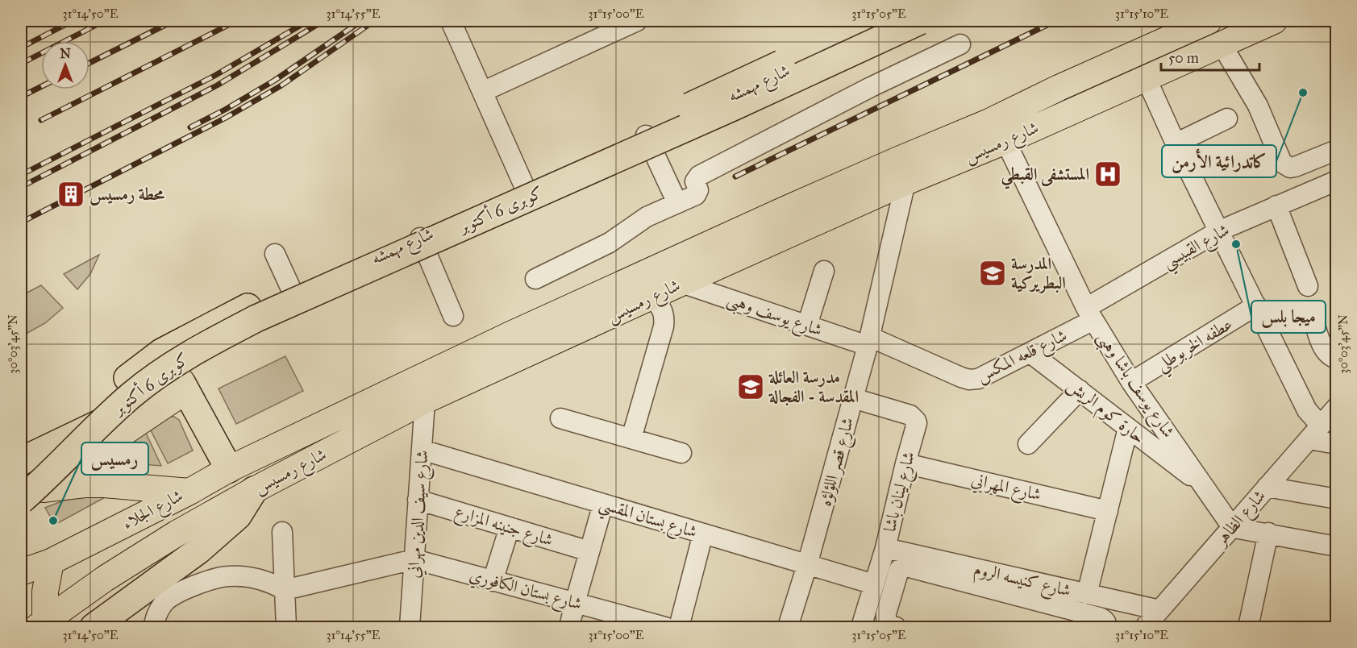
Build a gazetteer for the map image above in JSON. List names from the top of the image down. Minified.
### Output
{"streets":{"highway":["كوبرى 6 أكتوبر"],"main road":["شارع مهمشه","شارع رمسيس","شارع الجلاء"],"street":["شارع القبيسي","شارع يوسف وهبى","عطفه الخربوطلي","شارع قلعه المكس","شارع يوسف باشا وهبى","حارة كوم الريش","شارع قصر اللؤلؤه","شارع المهراني","شارع لينان باشا","شارع سيف الدين مهراني","شارع بستان المقسي","شارع الظاهر","شارع جنينه المزارع","شارع كنيسه الروم","شارع بستان الكافوري"]},"crossings":[["شارع رمسيس","شارع يوسف وهبى"],["شارع رمسيس","شارع يوسف باشا وهبى"],["شارع رمسيس","شارع قصر اللؤلؤه"],["شارع رمسيس","شارع الجلاء"],["شارع رمسيس","شارع سيف الدين مهراني"],["كوبرى 6 أكتوبر","شارع الجلاء"],["شارع القبيسي","شارع قلعه المكس"],["شارع القبيسي","شارع يوسف باشا وهبى"],["شارع يوسف وهبى","شارع قلعه المكس"],["شارع يوسف وهبى","شارع قصر اللؤلؤه"],["عطفه الخربوطلي","شارع يوسف باشا وهبى"],["شارع قلعه المكس","شارع يوسف باشا وهبى"],["شارع قلعه المكس","حارة كوم الريش"],["شارع قلعه المكس","شارع قصر اللؤلؤه"],["شارع يوسف باشا وهبى","حارة كوم الريش"],["شارع يوسف باشا وهبى","شارع الظاهر"],["شارع قصر اللؤلؤه","شارع لينان باشا"],["شارع قصر اللؤلؤه","شارع بستان المقسي"],["شارع المهراني","شارع لينان باشا"],["شارع لينان باشا","شارع بستان المقسي"],["شارع لينان باشا","شارع كنيسه الروم"],["شارع سيف الدين مهراني","شارع بستان المقسي"],["شارع سيف الدين مهراني","شارع جنينه المزارع"],["شارع سيف الدين مهراني","شارع بستان الكافوري"],["شارع الظاهر","شارع كنيسه الروم"]],"places":{"other":["كاتدرائية الأرمن","ميجا بلس","رمسيس"],"hospital":["المستشفى القبطي"],"building":["محطة رمسيس"],"school or university":["المدرسة البطريركية","مدرسة العائلة المقدسة - الفجالة"]},"scale_bar":"50 m","north":"top","coordinates":["31°14'50\"E","31°14'55\"E","31°15'00\"E","31°15'05\"E","31°15'10\"E","30°03'45\"N"]}
